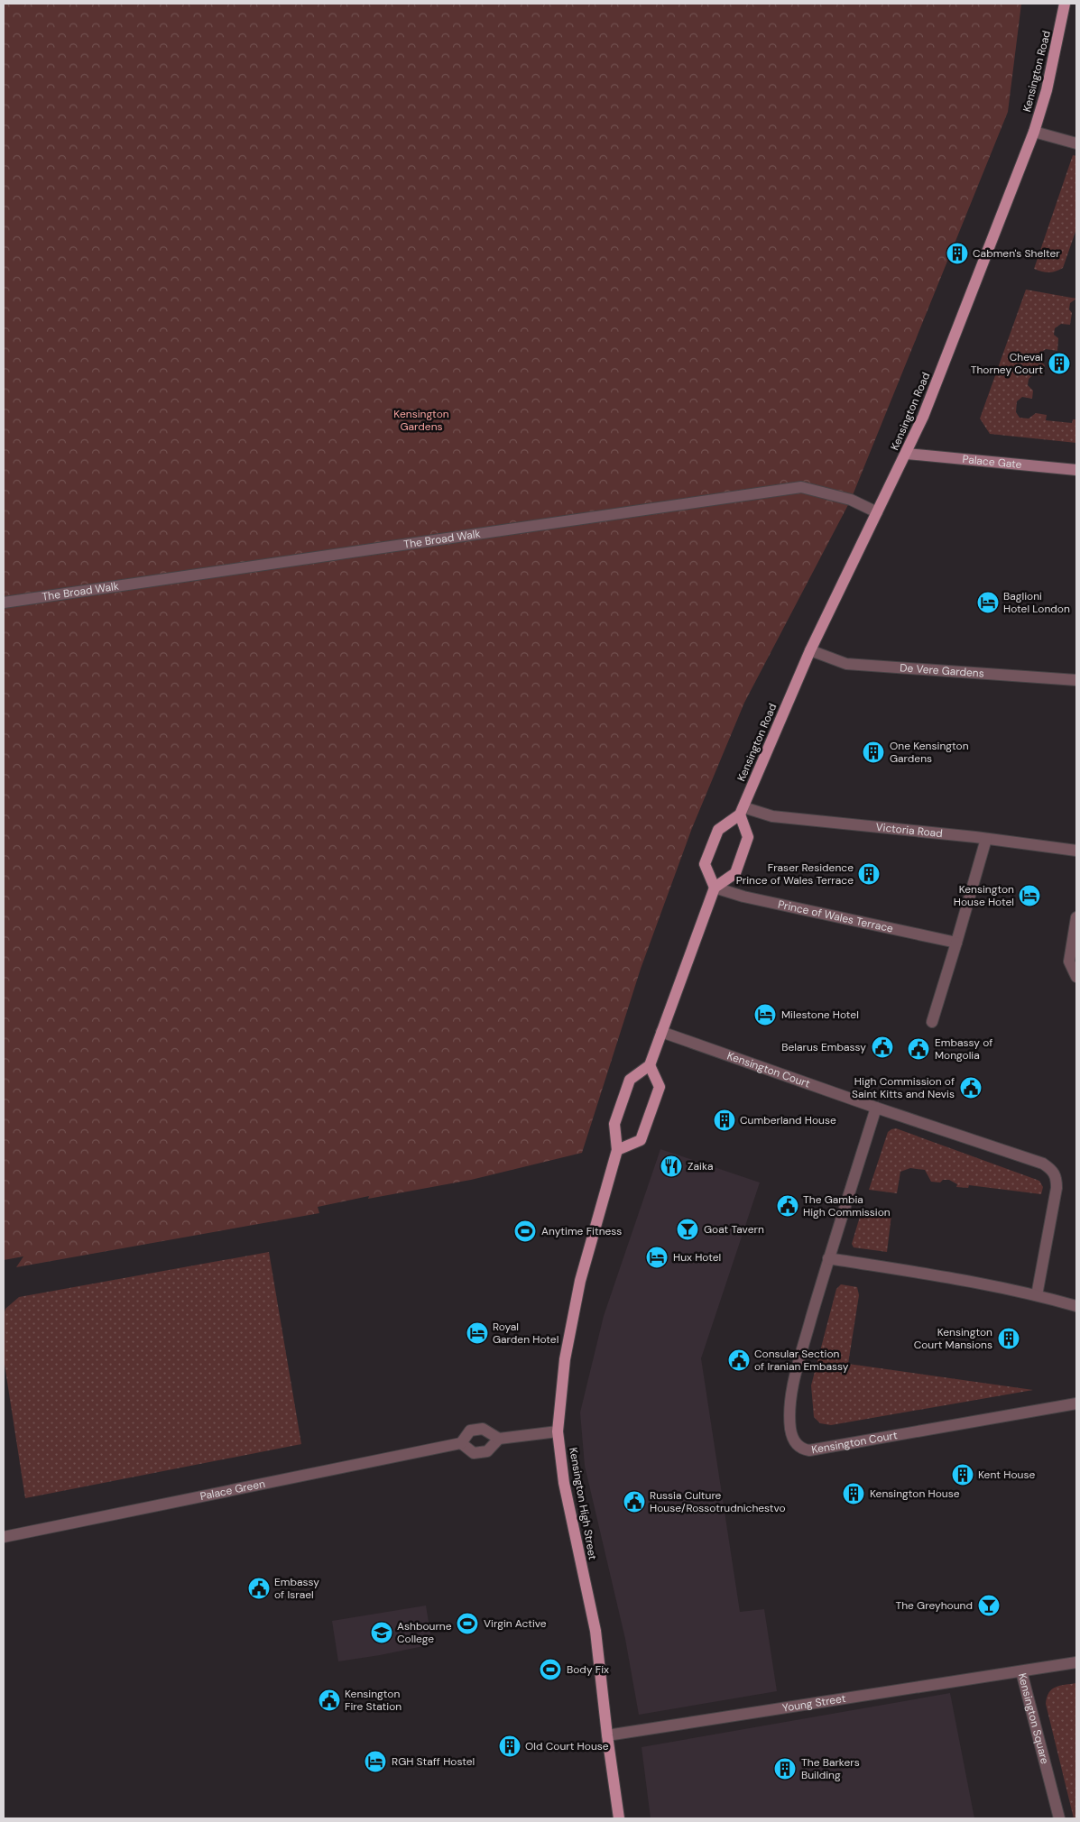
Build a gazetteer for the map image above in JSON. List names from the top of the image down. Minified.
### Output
{"streets":{"main road":["Kensington Road","Palace Gate","Kensington High Street"],"street":["The Broad Walk","De Vere Gardens","Victoria Road","Prince of Wales Terrace","Kensington Court","Palace Green","Young Street","Kensington Square"]},"crossings":[["Kensington Road","Palace Gate"],["Kensington Road","The Broad Walk"],["Kensington Road","De Vere Gardens"],["Kensington Road","Victoria Road"],["Kensington High Street","Young Street"],["Young Street","Kensington Square"]],"parks":["Kensington Gardens"],"places":{"building":["Cabmen's Shelter","Cheval Thorney Court","One Kensington Gardens","Fraser Residence Prince of Wales Terrace","Cumberland House","Kensington Court Mansions","Kent House","Kensington House","Old Court House","The Barkers Building"],"hotel":["Baglioni Hotel London","Kensington House Hotel","Milestone Hotel","Hux Hotel","Royal Garden Hotel","RGH Staff Hostel"],"public building":["Belarus Embassy","Embassy of Mongolia","High Commission of Saint Kitts and Nevis","The Gambia High Commission","Consular Section of Iranian Embassy","Russia Culture House/Rossotrudnichestvo","Embassy of Israel","Kensington Fire Station"],"restaurant":["Zaika"],"bar":["Goat Tavern","The Greyhound"],"sports":["Anytime Fitness","Virgin Active","Body Fix"],"school or university":["Ashbourne College"]}}
